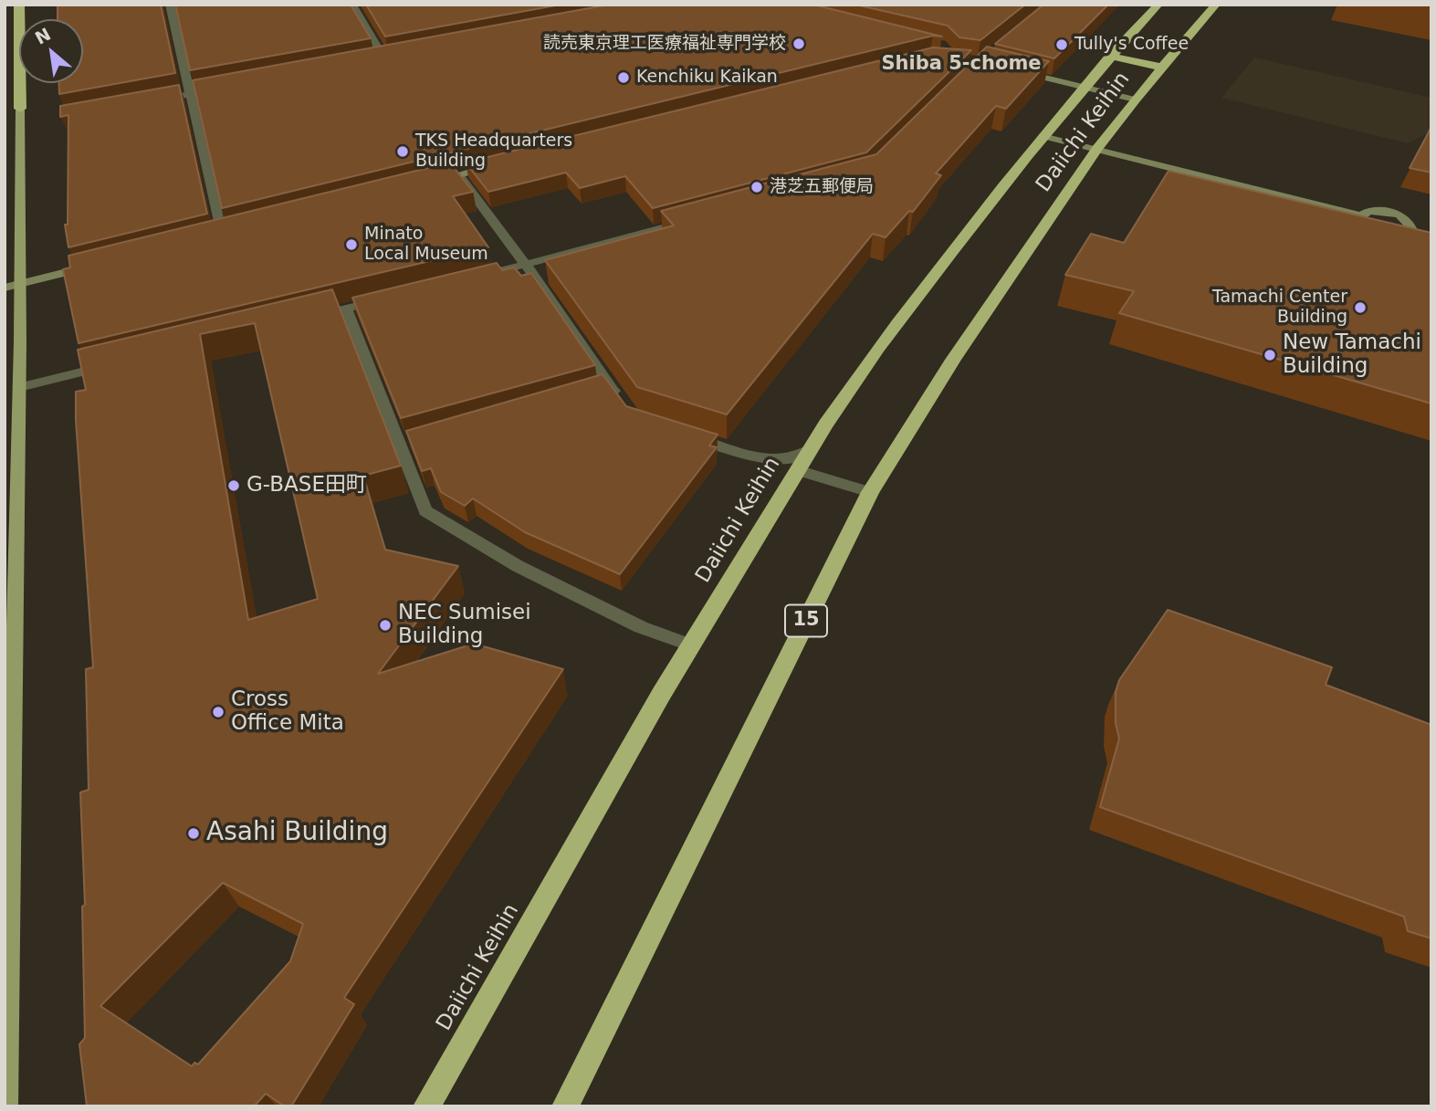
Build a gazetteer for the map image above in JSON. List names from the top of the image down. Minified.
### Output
{"streets":{"highway":["Daiichi Keihin","15"]},"districts":["Shiba 5-chome"],"places":["読売東京理工医療福祉専門学校","Tully's Coffee","Kenchiku Kaikan","TKS Headquarters Building","港芝五郵便局","Minato Local Museum","Tamachi Center Building","New Tamachi Building","G-BASE田町","NEC Sumisei Building","Cross Office Mita","Asahi Building"],"north":"top left"}
